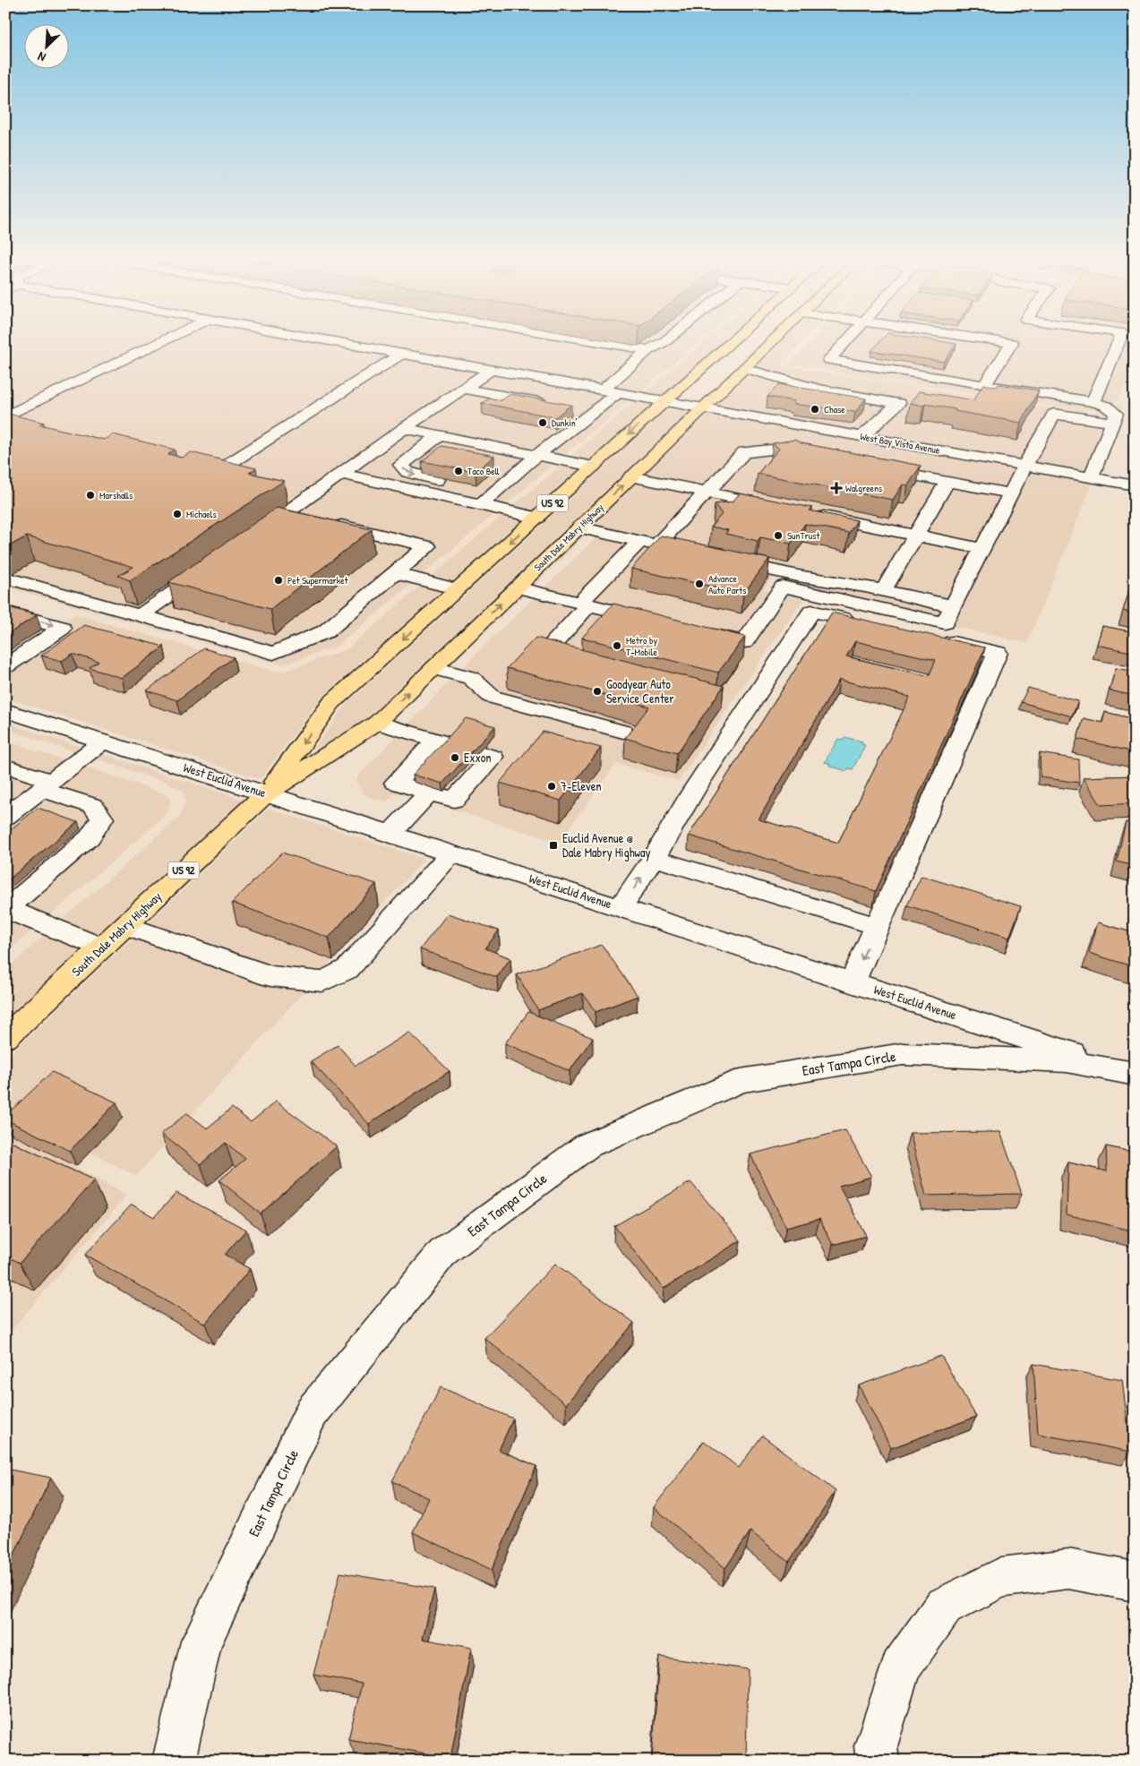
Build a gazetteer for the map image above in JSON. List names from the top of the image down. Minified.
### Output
{"streets":{"main road":["US 92","South Dale Mabry Highway"],"street":["West Bay Vista Avenue","West Euclid Avenue","East Tampa Circle"]},"crossings":[["West Bay Vista Avenue","South Dale Mabry Highway"],["South Dale Mabry Highway","West Euclid Avenue"],["West Euclid Avenue","East Tampa Circle"]],"places":{"other":["Chase","Dunkin'","Taco Bell","Marshalls","Michaels","SunTrust","Pet Supermarket","Advance Auto Parts","Metro by T-Mobile","Goodyear Auto Service Center","Exxon","7-Eleven"],"health":["Walgreens"],"transit":["Euclid Avenue @ Dale Mabry Highway"]},"north":"bottom left"}
